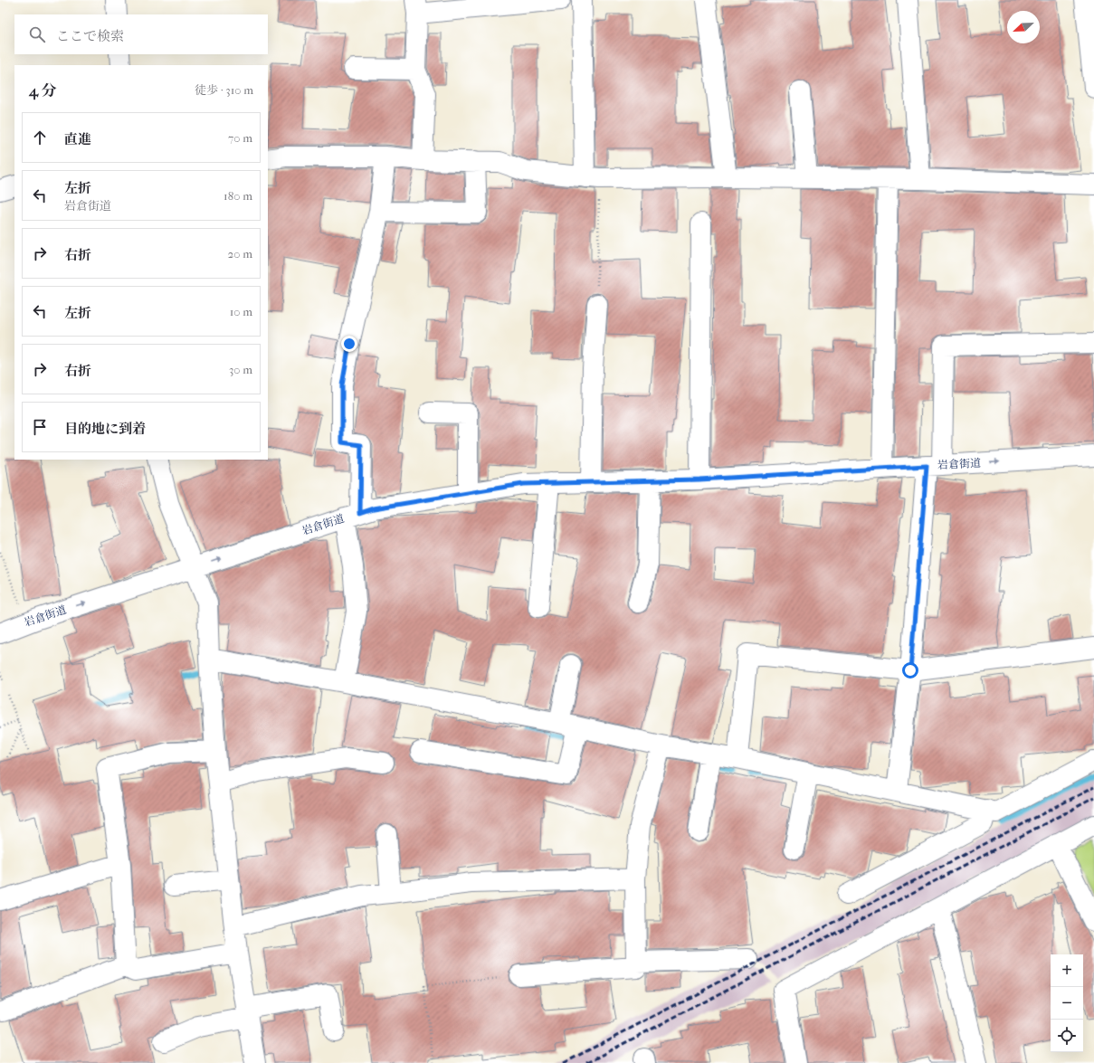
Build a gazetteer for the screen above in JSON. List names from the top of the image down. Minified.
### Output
{"streets":{"street":["岩倉街道"]},"north":"bottom left","page":{"search":"ここで検索","heading":["4 分","徒歩 · 310 m"],"list":[["直進","70 m"],["左折","岩倉街道","180 m"],["右折","20 m"],["左折","10 m"],["右折","30 m"],"目的地に到着"],"map_buttons":["+","−"]}}
